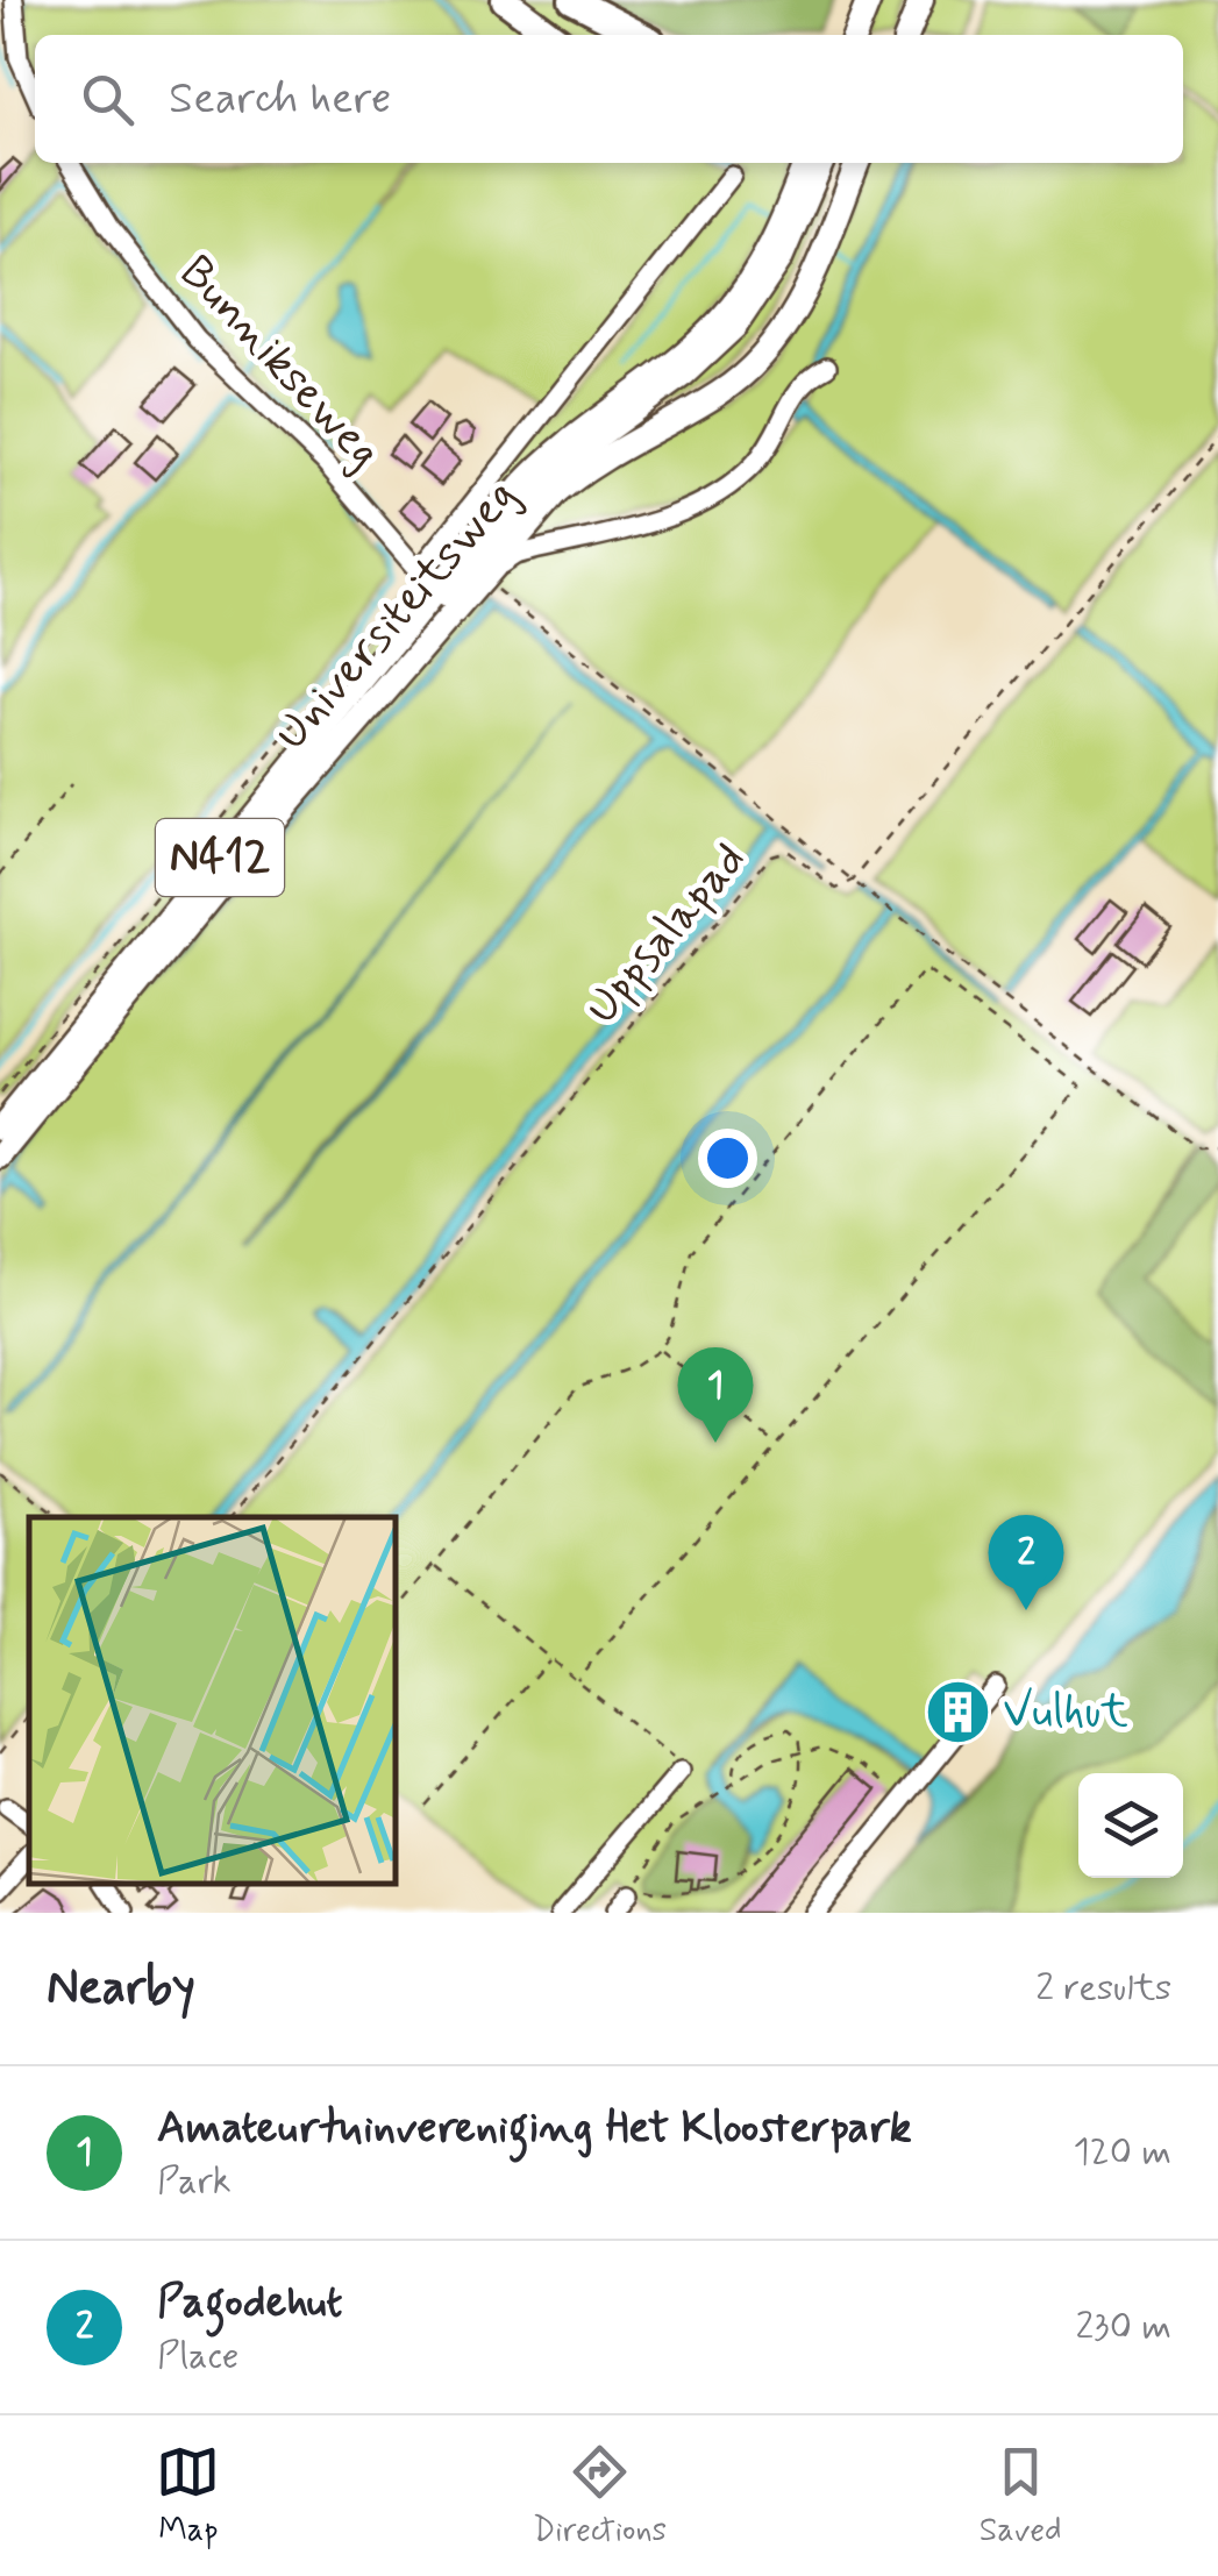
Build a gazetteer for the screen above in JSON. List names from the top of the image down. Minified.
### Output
{"streets":{"main road":["Universiteitsweg","N412"],"street":["Bunnikseweg"],"path":["Uppsalapad"]},"crossings":[["Bunnikseweg","Universiteitsweg"]],"places":{"building":["Vulhut"]},"page":{"search":"Search here","pins":["1","2"],"heading":["Nearby","2 results"],"list":[{"mark":"1","name":"Amateurtuinvereniging Het Kloosterpark","note":"Park","value":"120 m"},{"mark":"2","name":"Pagodehut","note":"Place","value":"230 m"}],"nav":["Map","Directions","Saved"]}}
